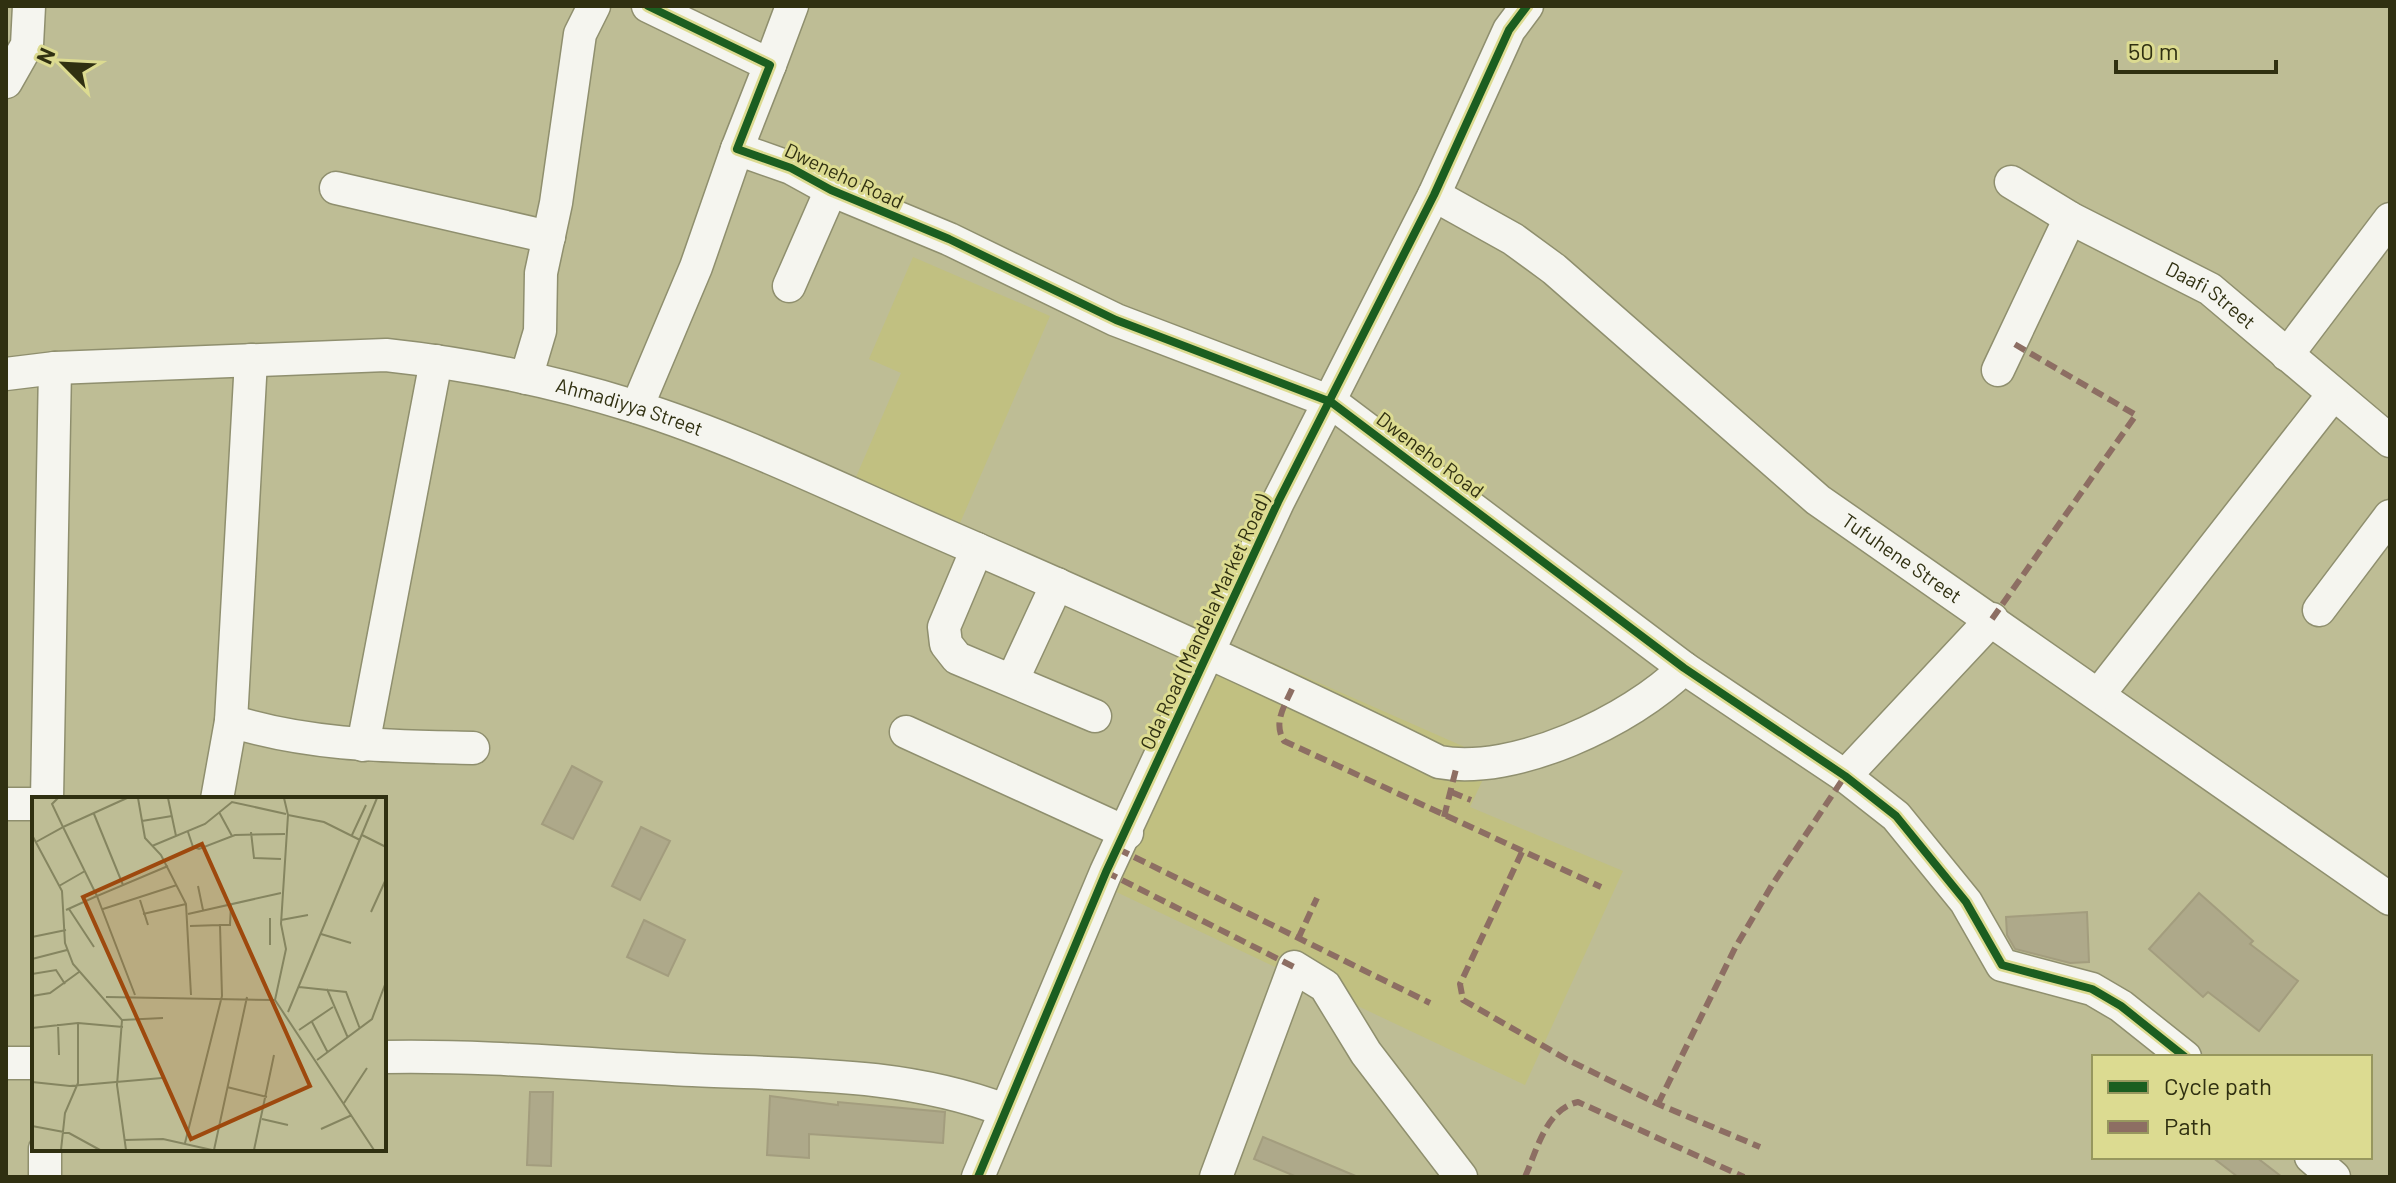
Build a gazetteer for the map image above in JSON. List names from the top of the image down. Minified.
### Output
{"streets":{"street":["Dweneho Road","Daafi Street","Ahmadiyya Street","Tufuhene Street","Oda Road (Mandela Market Road)"]},"crossings":[["Dweneho Road","Ahmadiyya Street"],["Dweneho Road","Oda Road (Mandela Market Road)"],["Ahmadiyya Street","Oda Road (Mandela Market Road)"],["Tufuhene Street","Oda Road (Mandela Market Road)"]],"legend":["Cycle path","Path"],"scale_bar":"50 m","north":"top left"}
